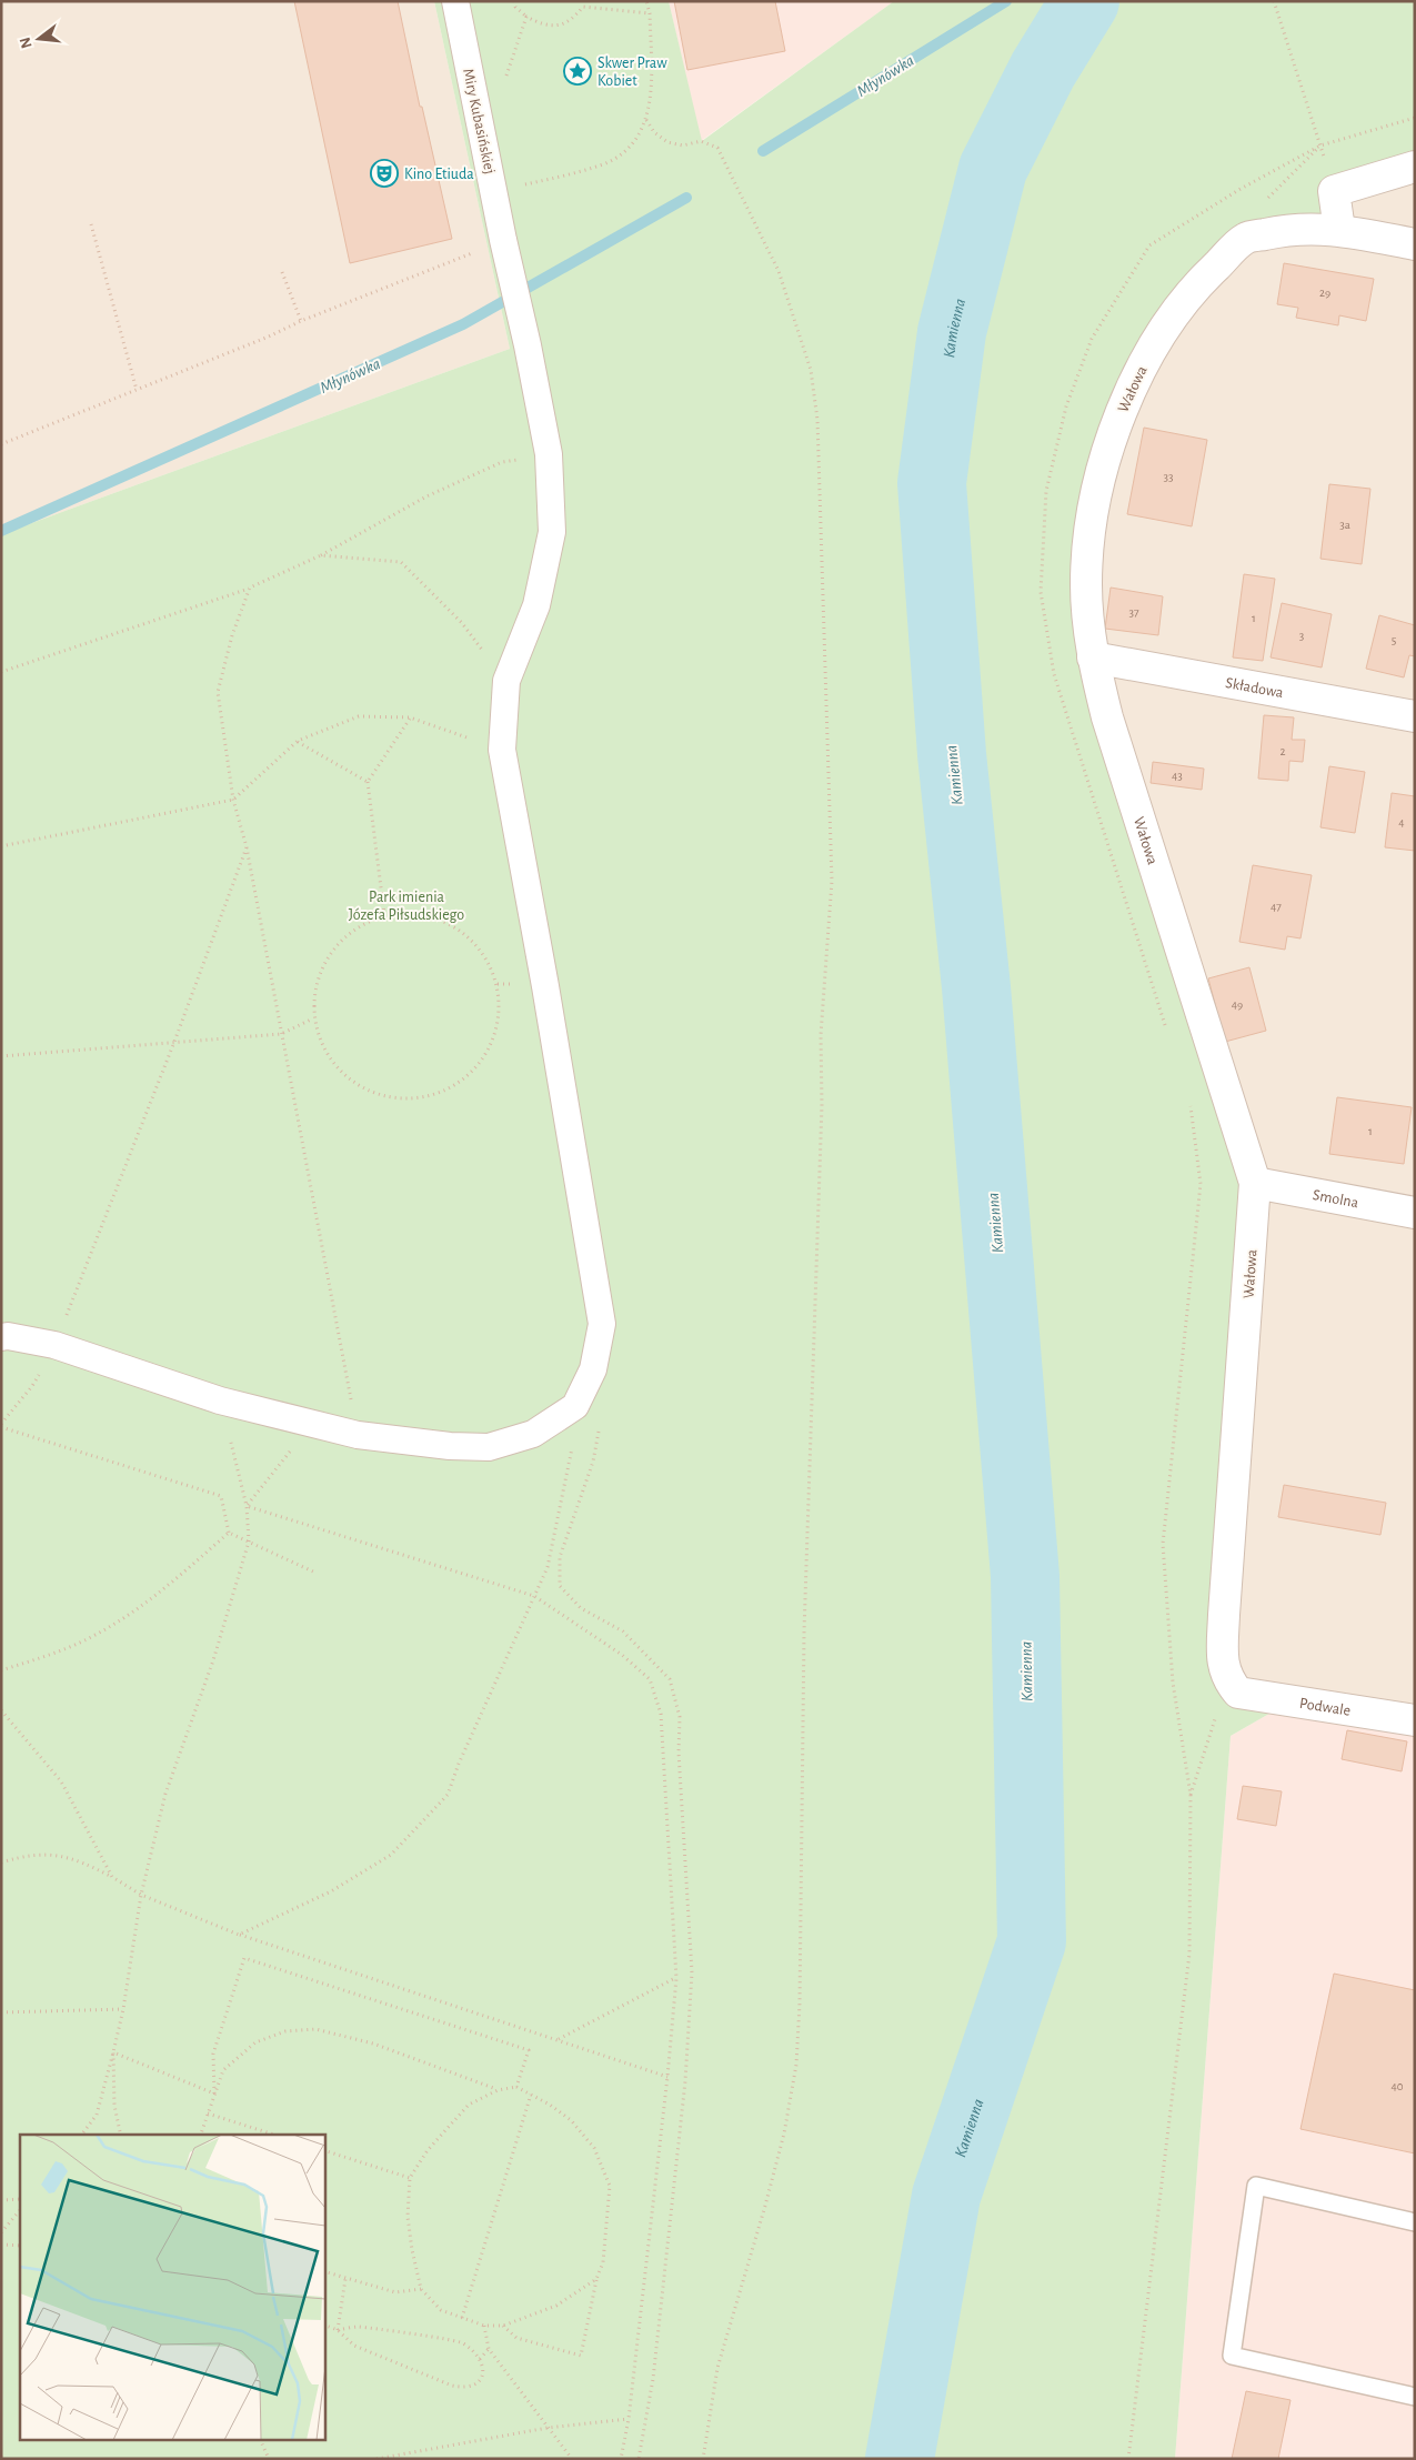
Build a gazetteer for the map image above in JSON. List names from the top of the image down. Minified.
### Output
{"streets":{"street":["Miry Kubasińskiej","Wałowa","Składowa","Smolna","Podwale"]},"crossings":[["Wałowa","Składowa"],["Wałowa","Smolna"],["Wałowa","Podwale"]],"water":["Młynówka","Kamienna"],"parks":["Park imienia Józefa Piłsudskiego"],"places":{"place":["Skwer Praw Kobiet"],"theatre":["Kino Etiuda"]},"house_numbers":["29","33","3a","37","1","3","5","2","43","4","47","49","1","40"],"north":"left"}
